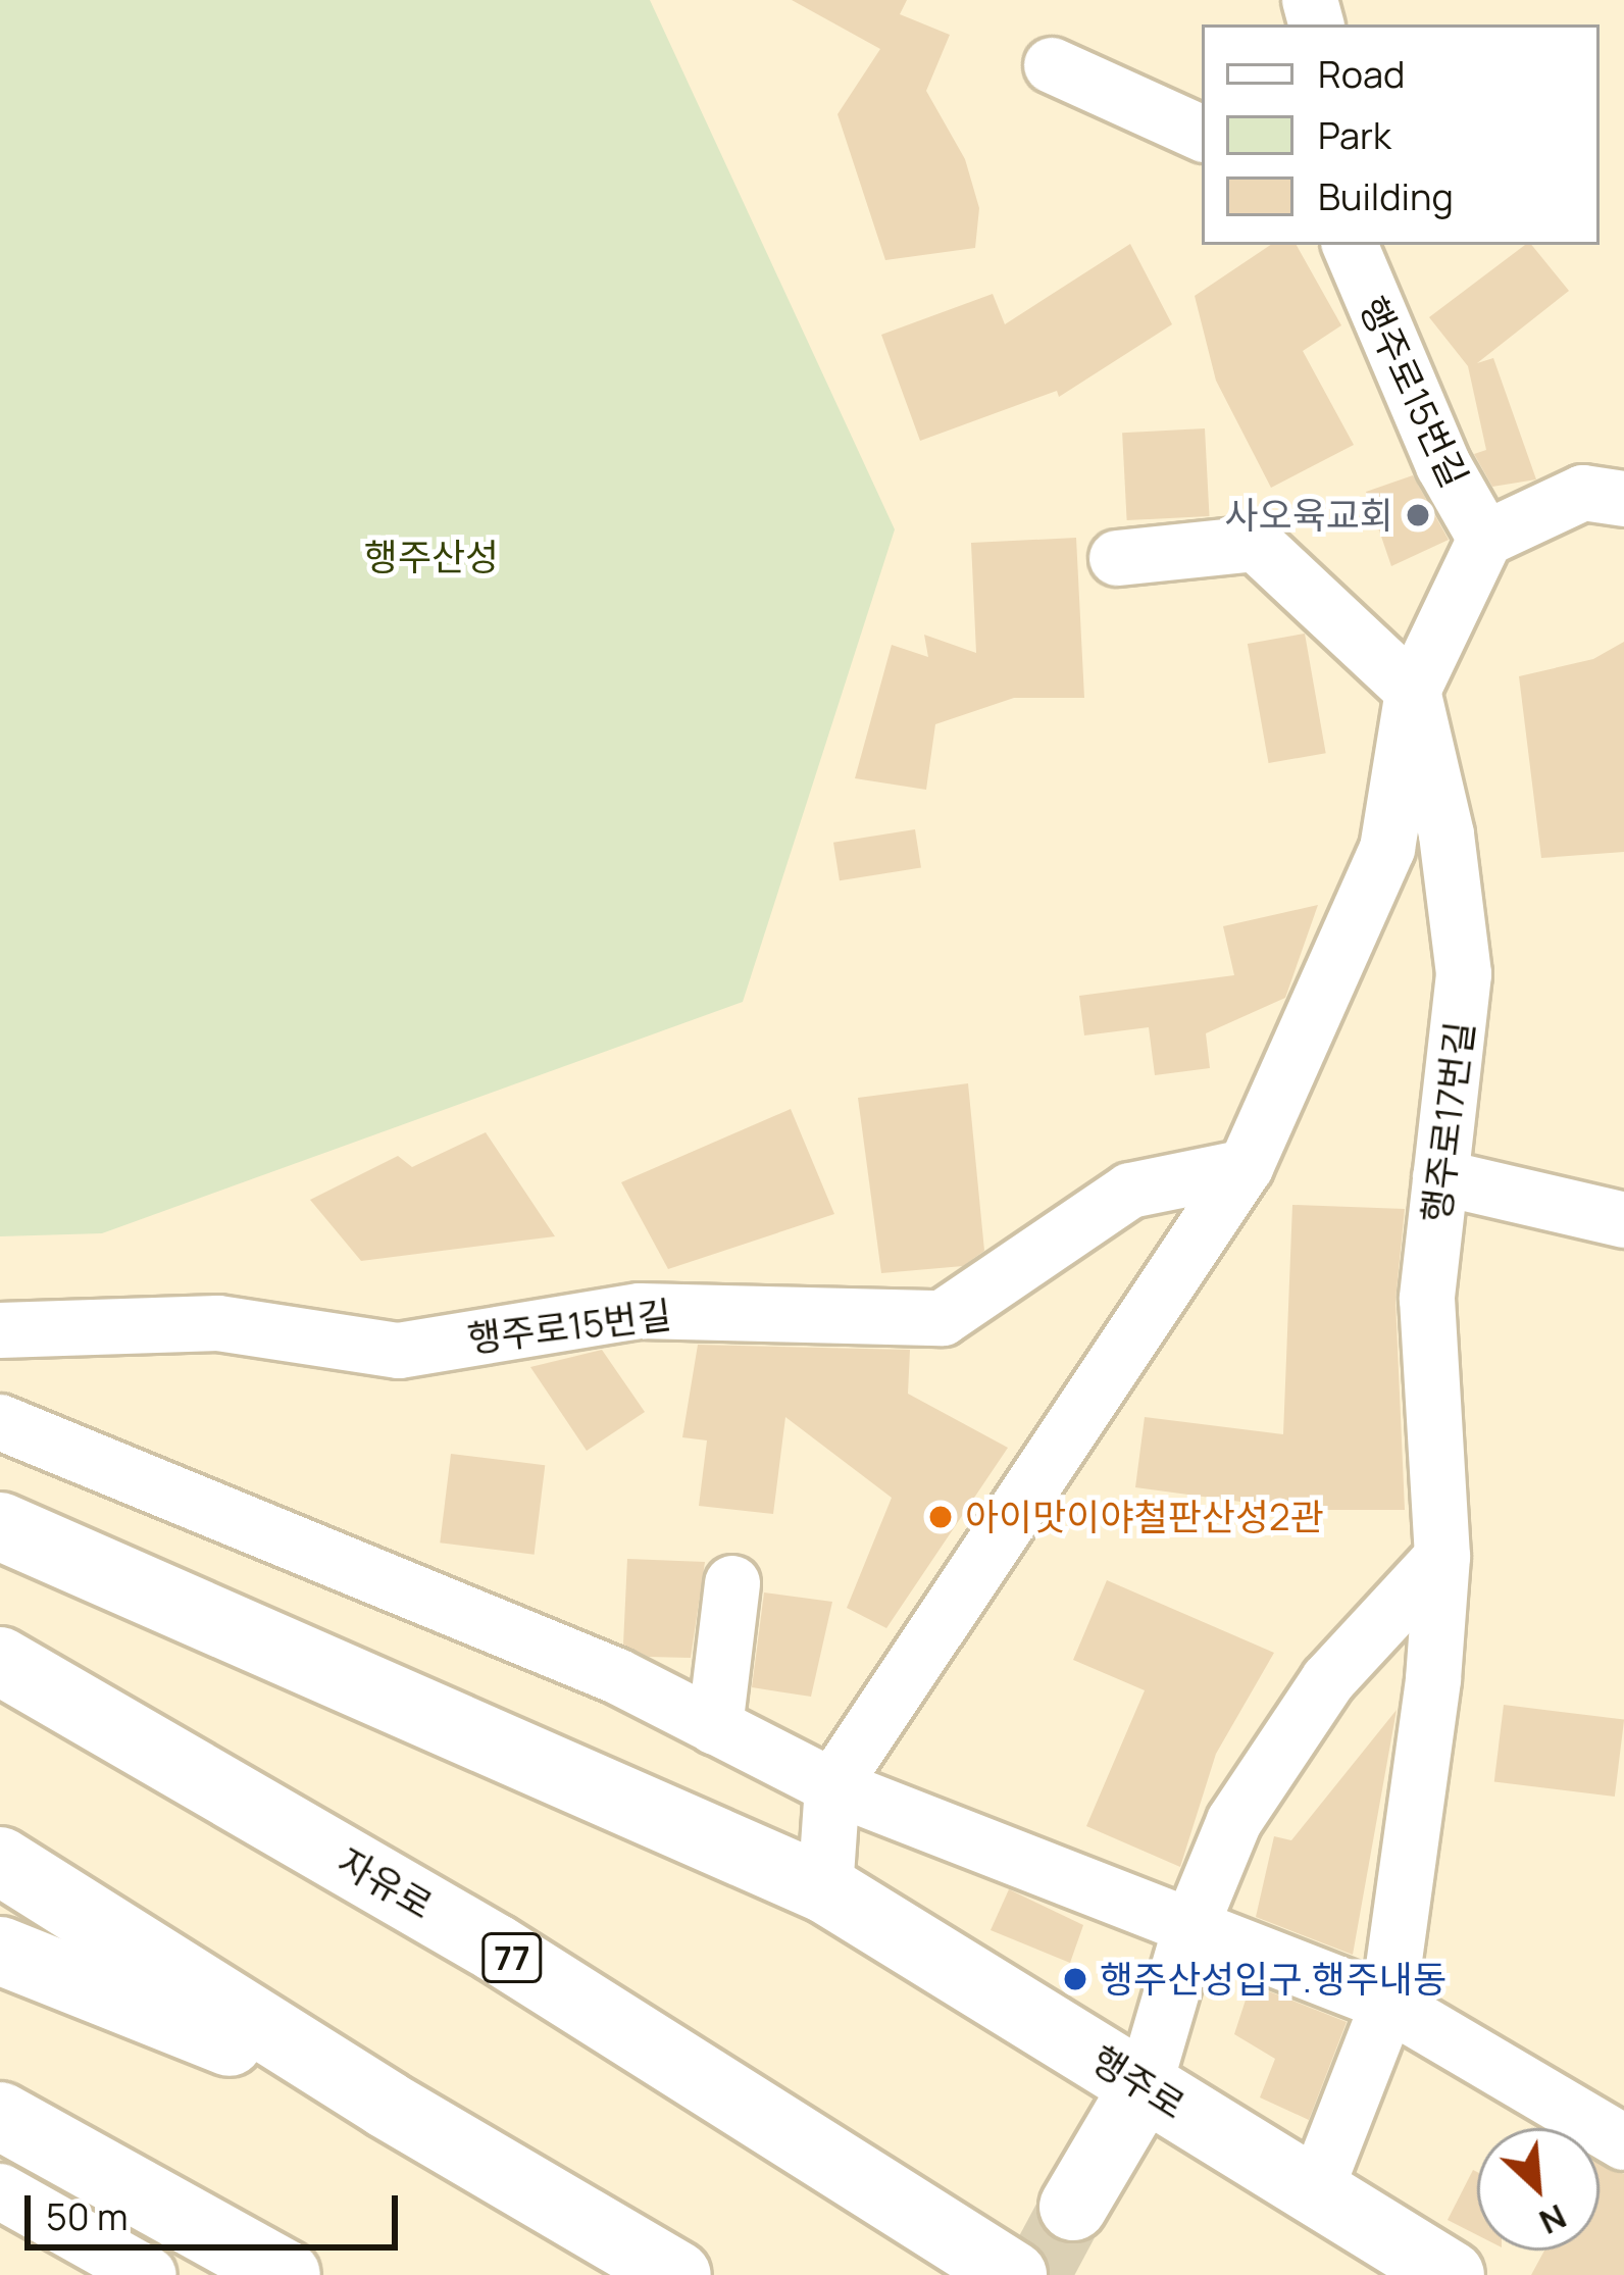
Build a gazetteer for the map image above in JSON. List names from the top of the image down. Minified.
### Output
{"streets":{"main road":["자유로","77","행주로"],"street":["행주로15번길","행주로17번길"]},"crossings":[["행주로17번길","행주로"]],"parks":["행주산성"],"places":["사오육교회","아이맛이야철판산성2관","행주산성입구.행주내동"],"legend":["Road","Park","Building"],"scale_bar":"50 m","north":"bottom right"}
